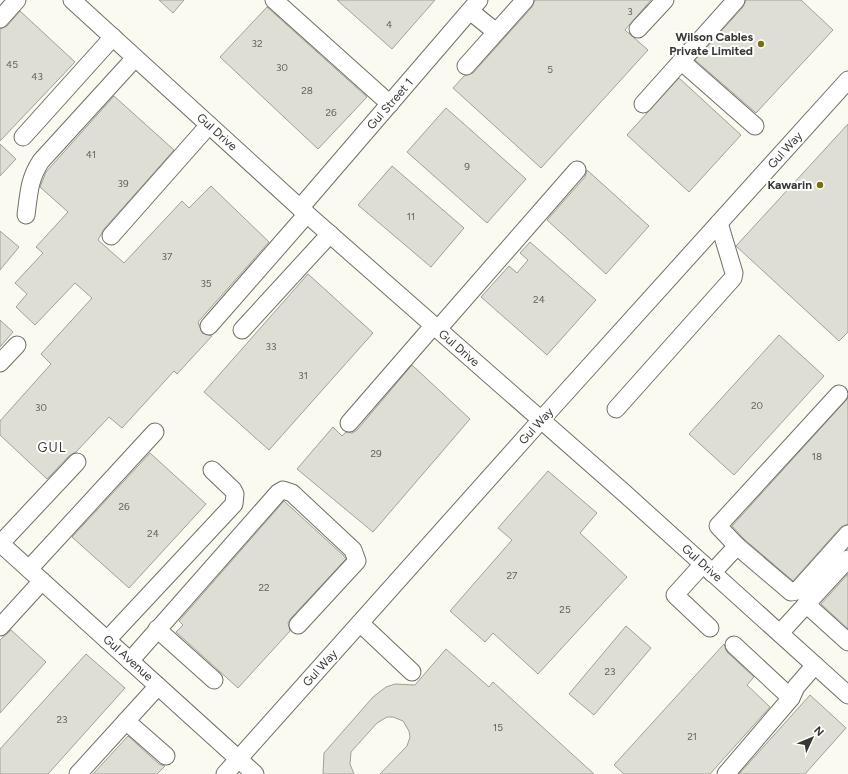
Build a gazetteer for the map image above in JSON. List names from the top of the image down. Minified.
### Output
{"streets":{"street":["Gul Street 1","Gul Drive","Gul Way","Gul Avenue"]},"crossings":[["Gul Street 1","Gul Drive"],["Gul Drive","Gul Way"],["Gul Way","Gul Avenue"]],"districts":["GUL"],"places":["Wilson Cables Private Limited","Kawarin"],"house_numbers":["3","4","32","45","30","5","43","28","26","41","9","39","11","37","35","24","33","31","20","30","29","18","26","24","27","22","25","23","23","15","21"],"north":"top right"}
